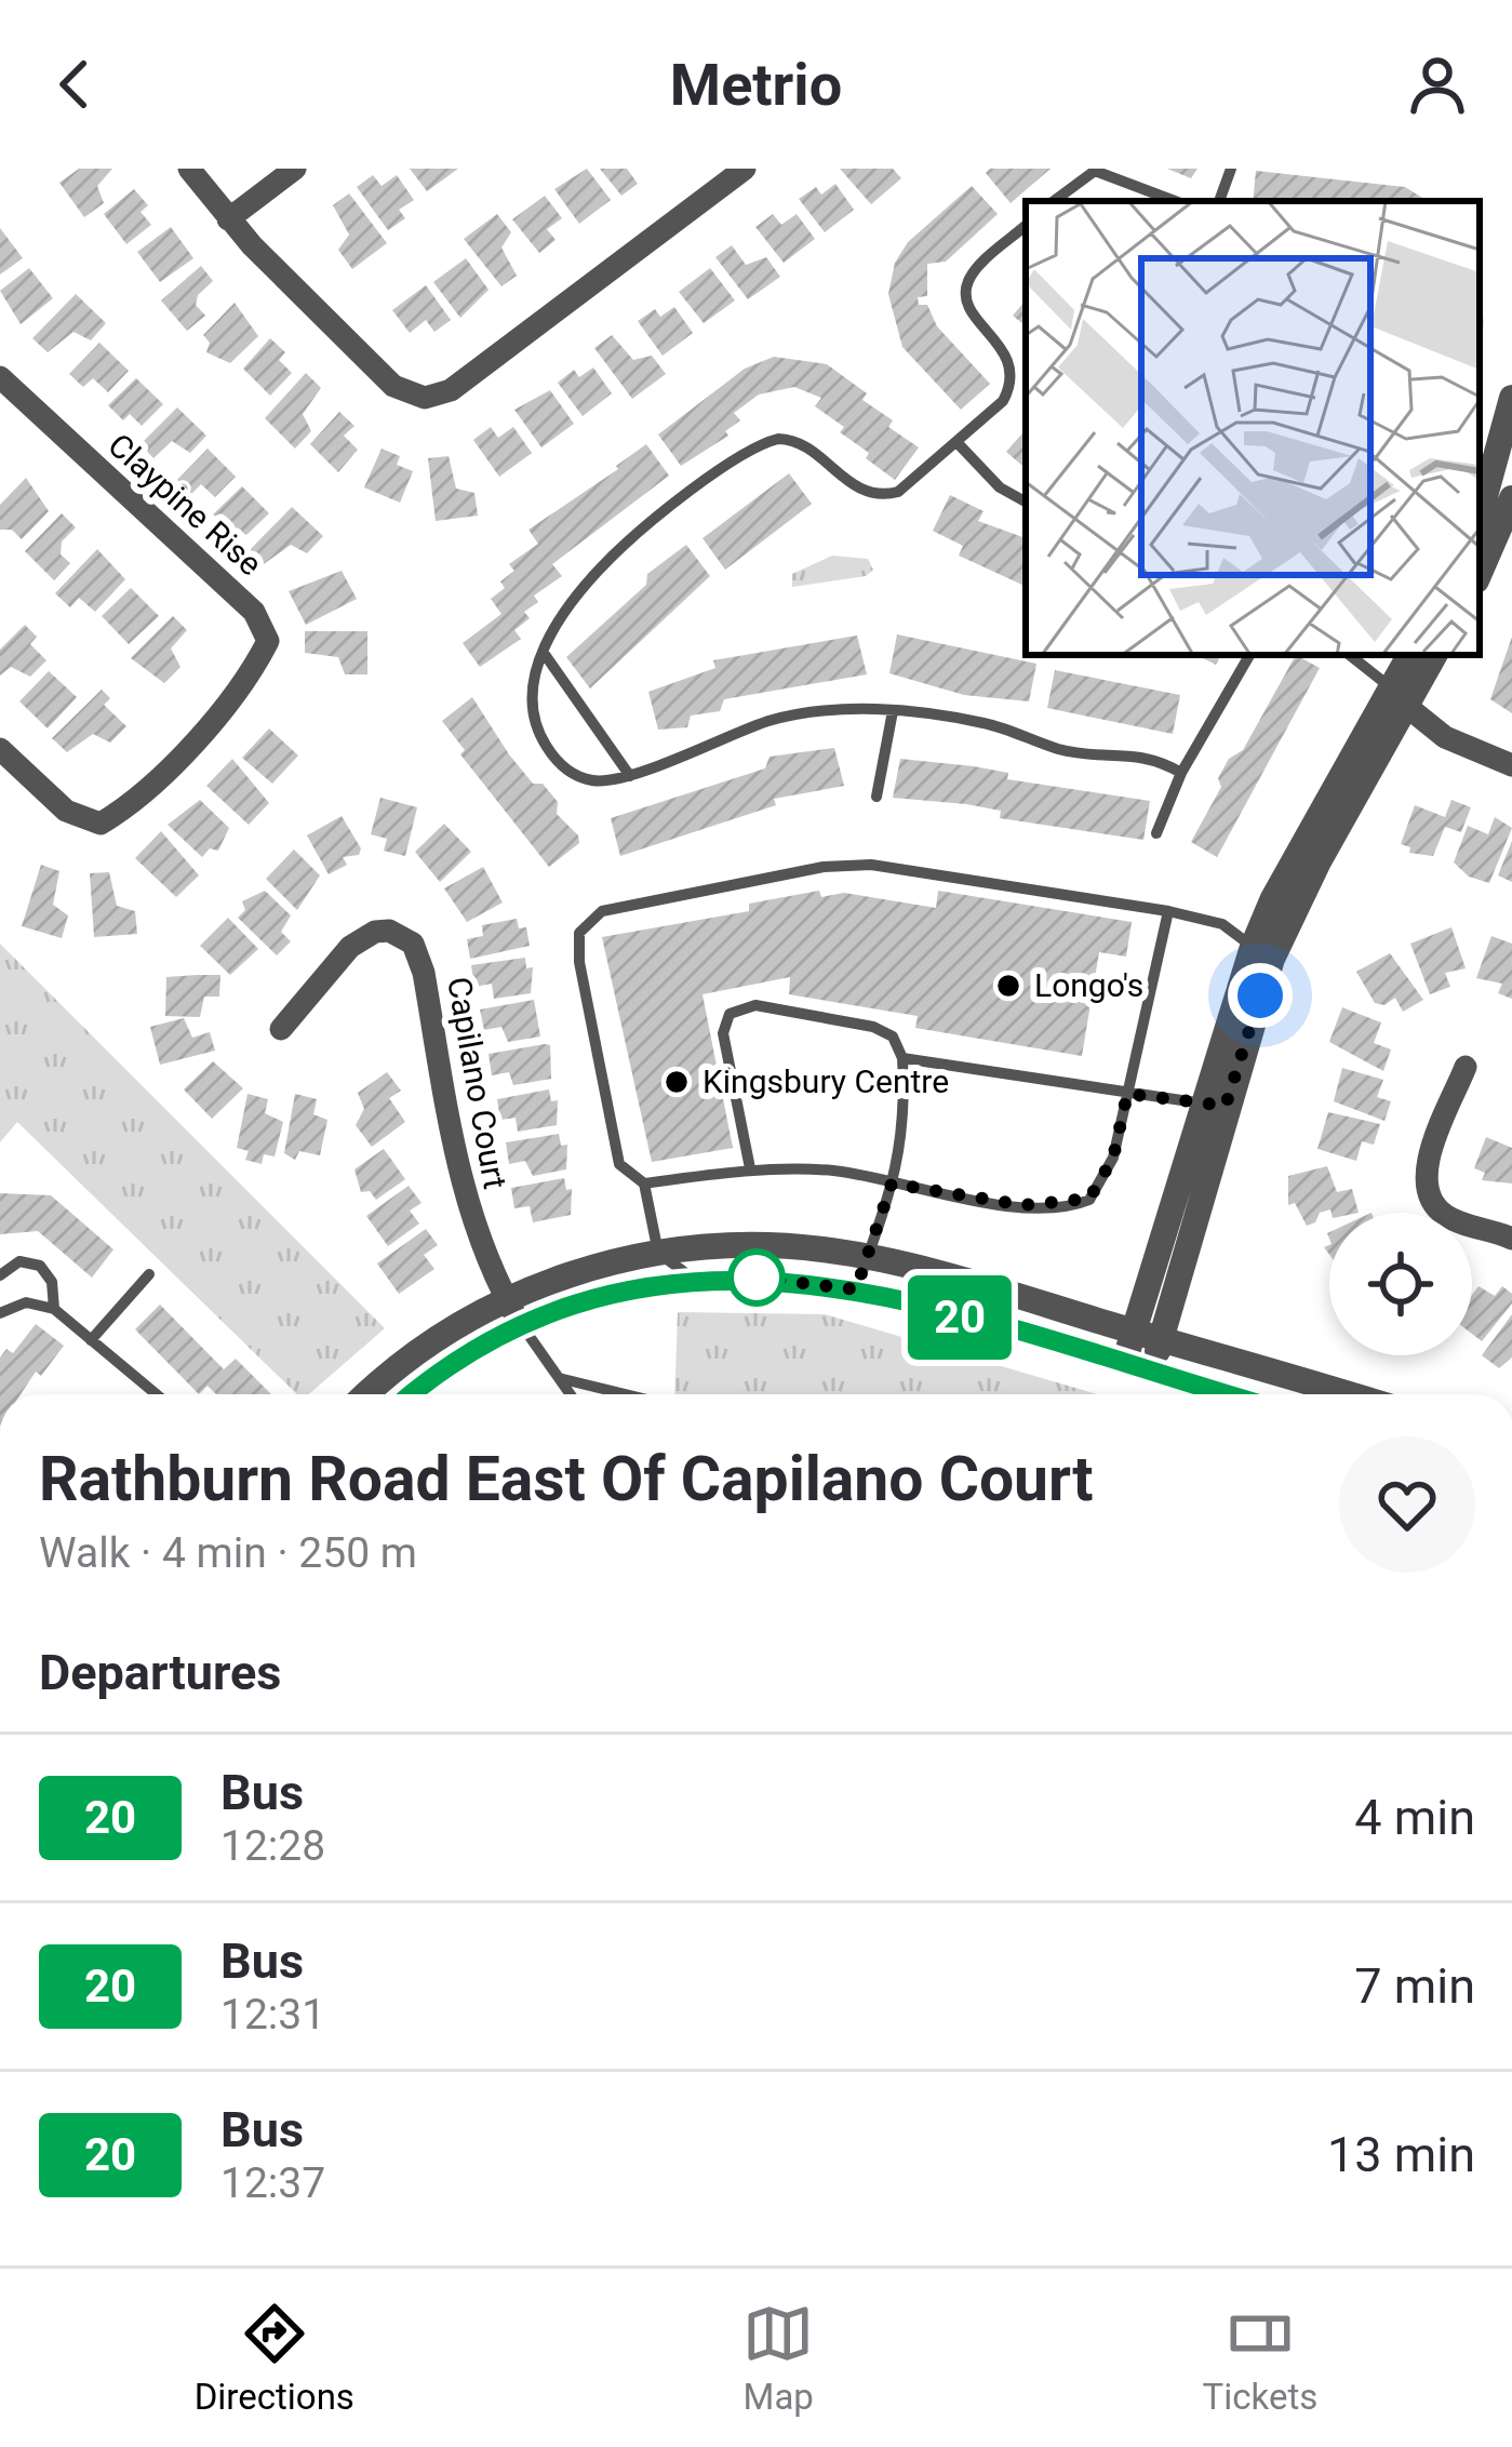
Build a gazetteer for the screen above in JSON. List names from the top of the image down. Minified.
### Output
{"streets":{"street":["Claypine Rise","Capilano Court"]},"places":["Longo's","Kingsbury Centre"],"lines":["bus line 20"],"page":{"header":"Metrio","on_map":"20","heading":[["Rathburn Road East Of Capilano Court","Walk · 4 min · 250 m"],"Departures"],"list":[{"mark":"20","name":"Bus","note":"12:28","value":"4 min"},{"mark":"20","name":"Bus","note":"12:31","value":"7 min"},{"mark":"20","name":"Bus","note":"12:37","value":"13 min"}],"tabs":["Directions","Map","Tickets"]}}
